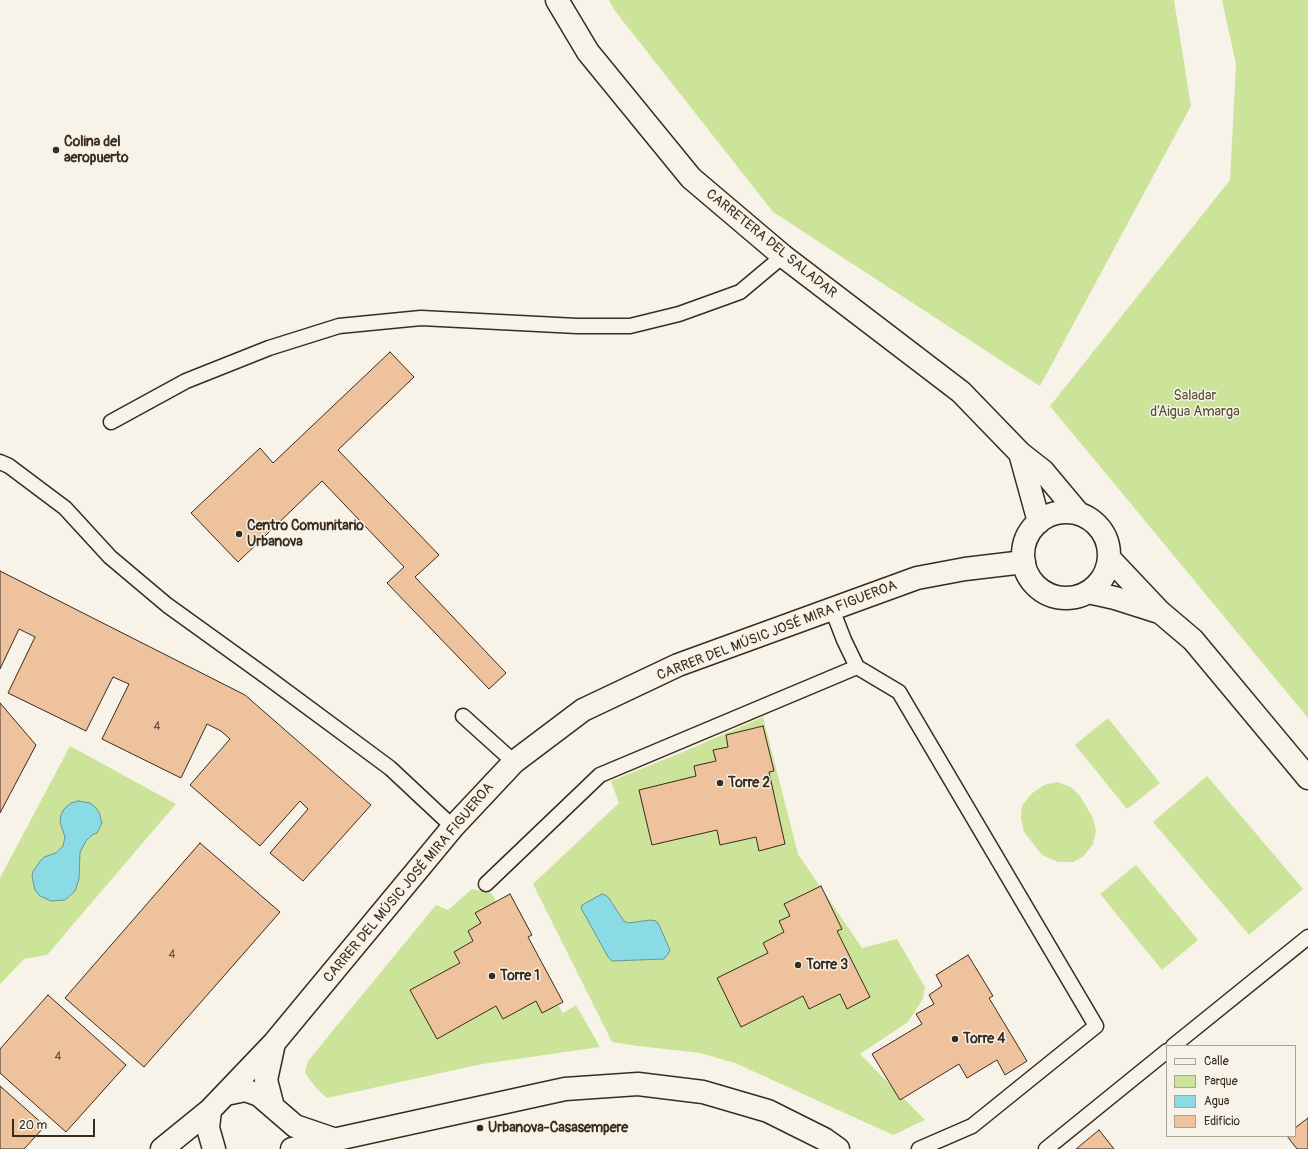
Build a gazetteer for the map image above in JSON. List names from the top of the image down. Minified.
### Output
{"streets":{"street":["CARRETERA DEL SALADAR","CARRER DEL MÚSIC JOSÉ MIRA FIGUEROA"]},"crossings":[["CARRETERA DEL SALADAR","CARRER DEL MÚSIC JOSÉ MIRA FIGUEROA"]],"parks":["Saladar d’Aigua Amarga"],"places":["Colina del aeropuerto","Centro Comunitario Urbanova","Torre 2","Torre 3","Torre 1","Torre 4","Urbanova-Casasempere"],"house_numbers":["4","4","4"],"legend":["Calle","Parque","Agua","Edificio"],"scale_bar":"20 m"}
